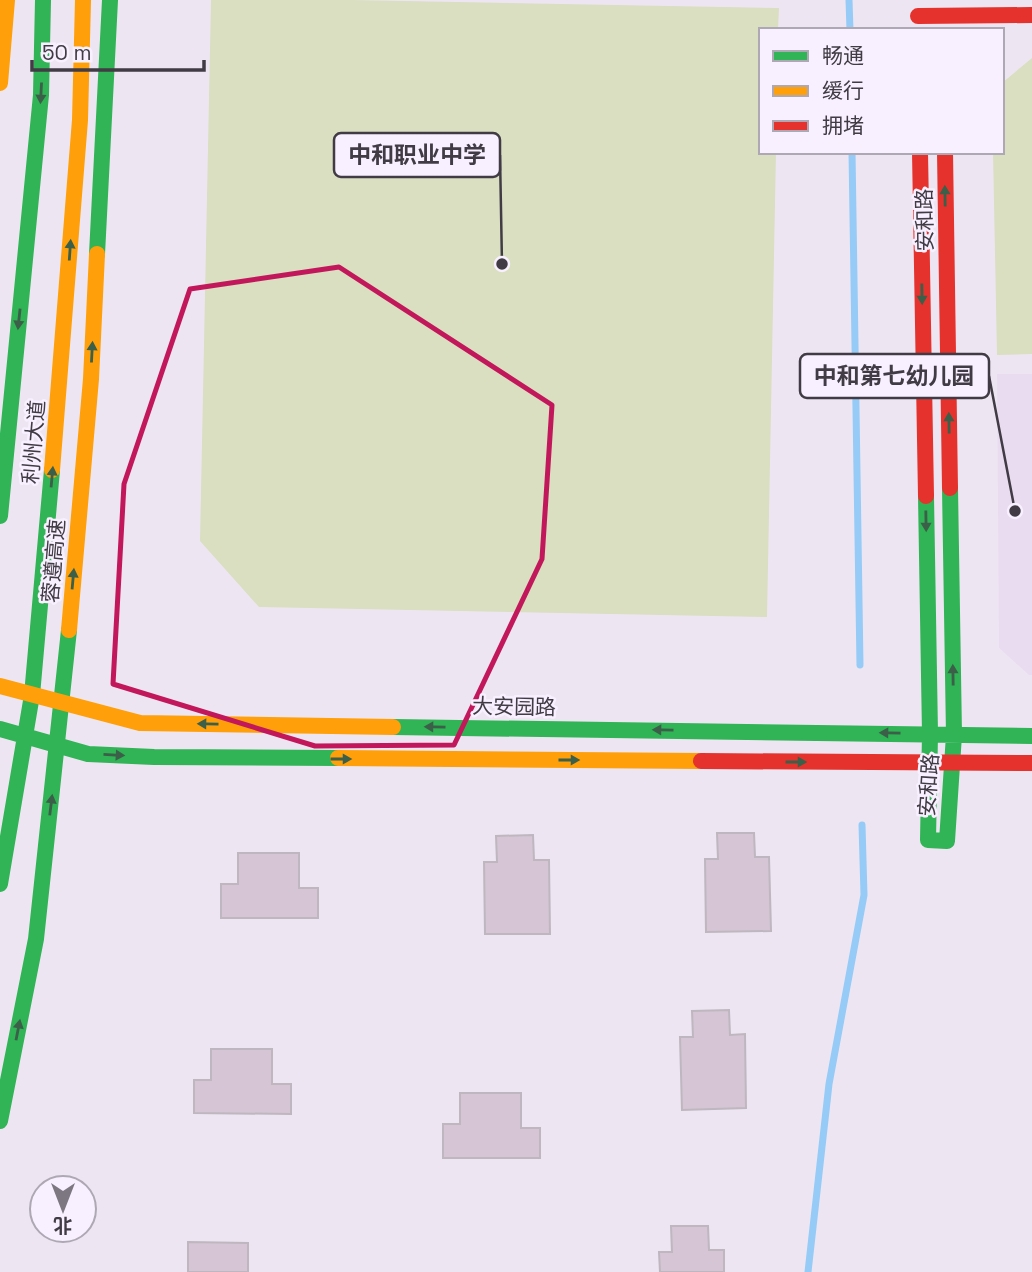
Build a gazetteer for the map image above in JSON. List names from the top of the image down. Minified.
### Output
{"streets":{"main road":["安和路","利州大道","蓉遵高速","大安园路"]},"crossings":[["安和路","大安园路"],["利州大道","大安园路"]],"one_way":["蓉遵高速"],"places":["中和职业中学","中和第七幼儿园"],"legend":["畅通","缓行","拥堵"],"scale_bar":"50 m","north":"bottom"}
